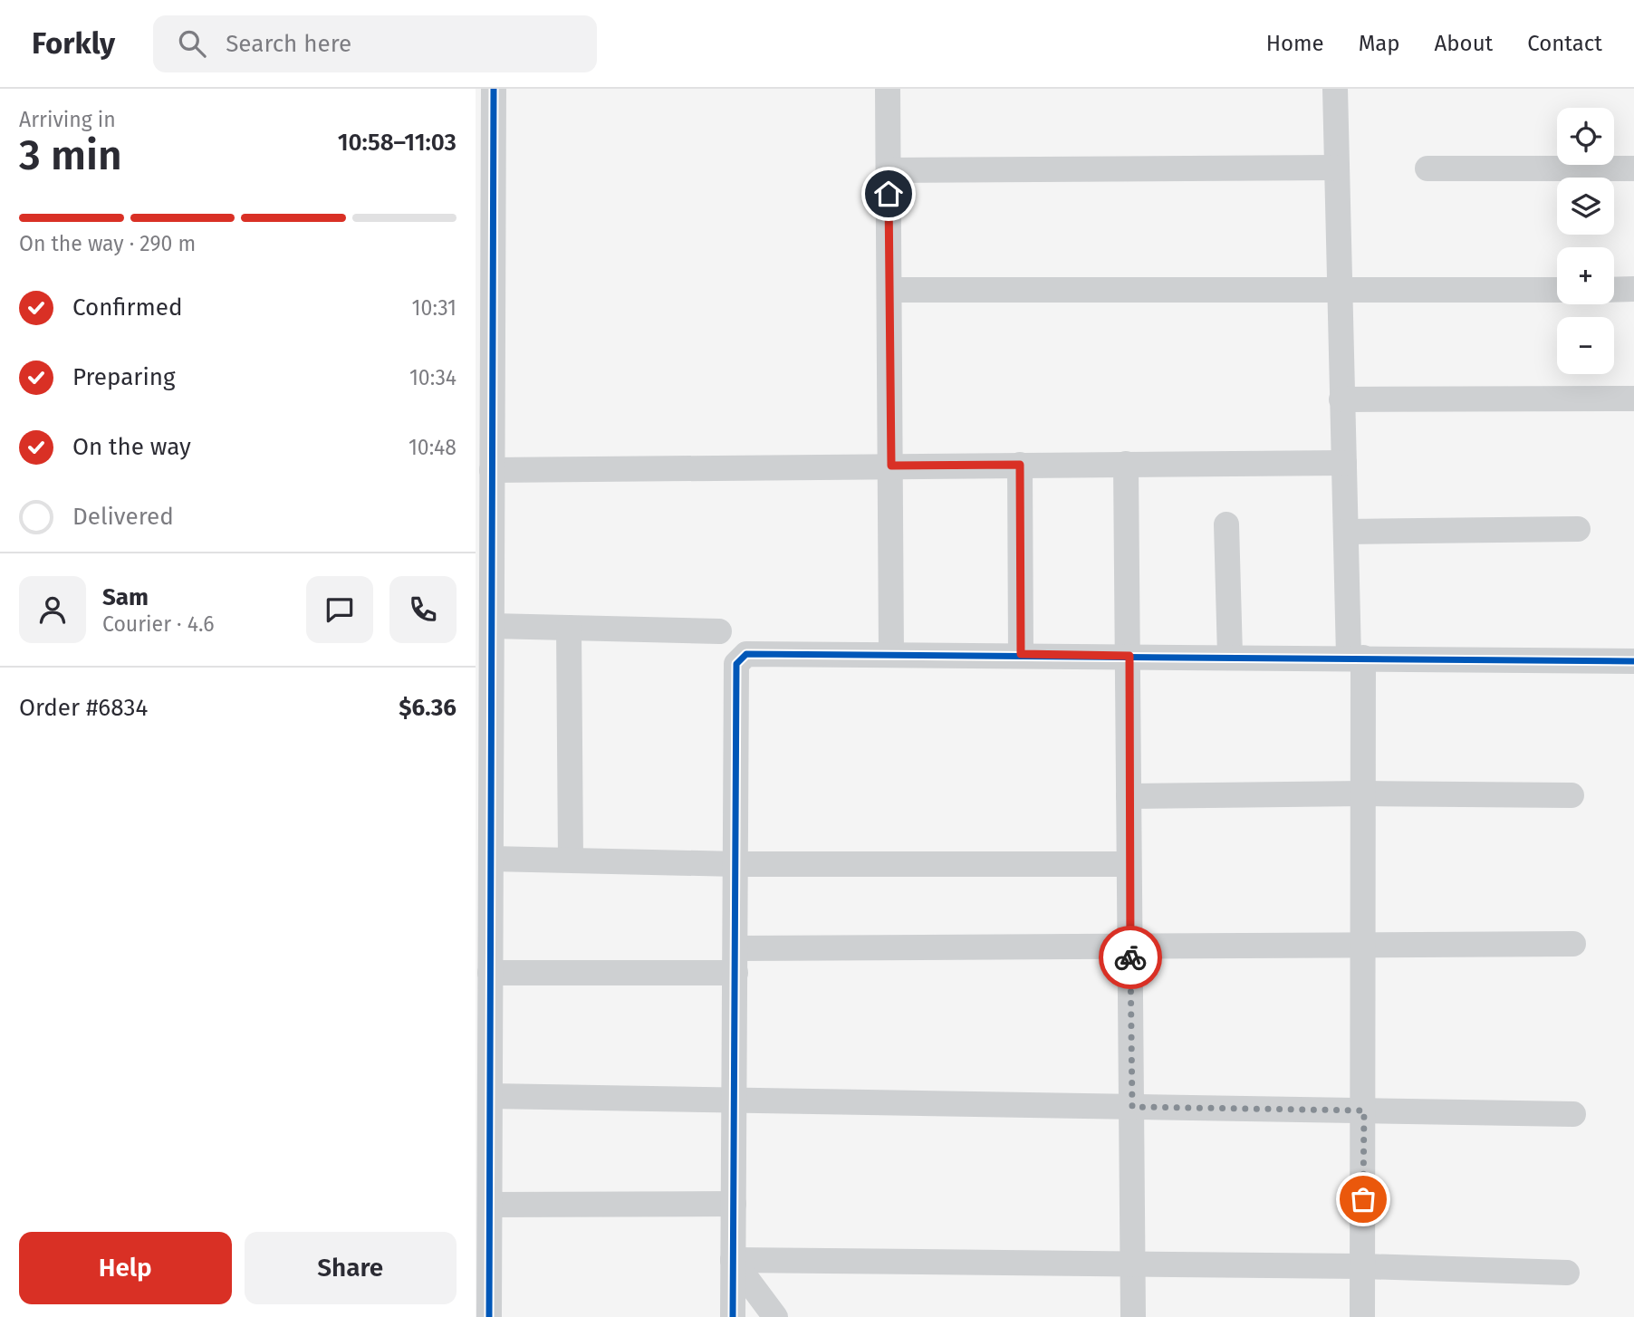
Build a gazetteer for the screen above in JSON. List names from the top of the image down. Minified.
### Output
{"page":{"header":"Forkly","search":"Search here","nav":["Home","Map","About","Contact"],"heading":["3 min","Arriving in","10:58–11:03"],"panel":["Sam","Courier · 4.6","Order #6834","$6.36"],"map_buttons":["+","−"],"bar":"On the way · 290 m","list":[["Confirmed","10:31"],["Preparing","10:34"],["On the way","10:48"],"Delivered"],"buttons":["Help","Share"]}}
